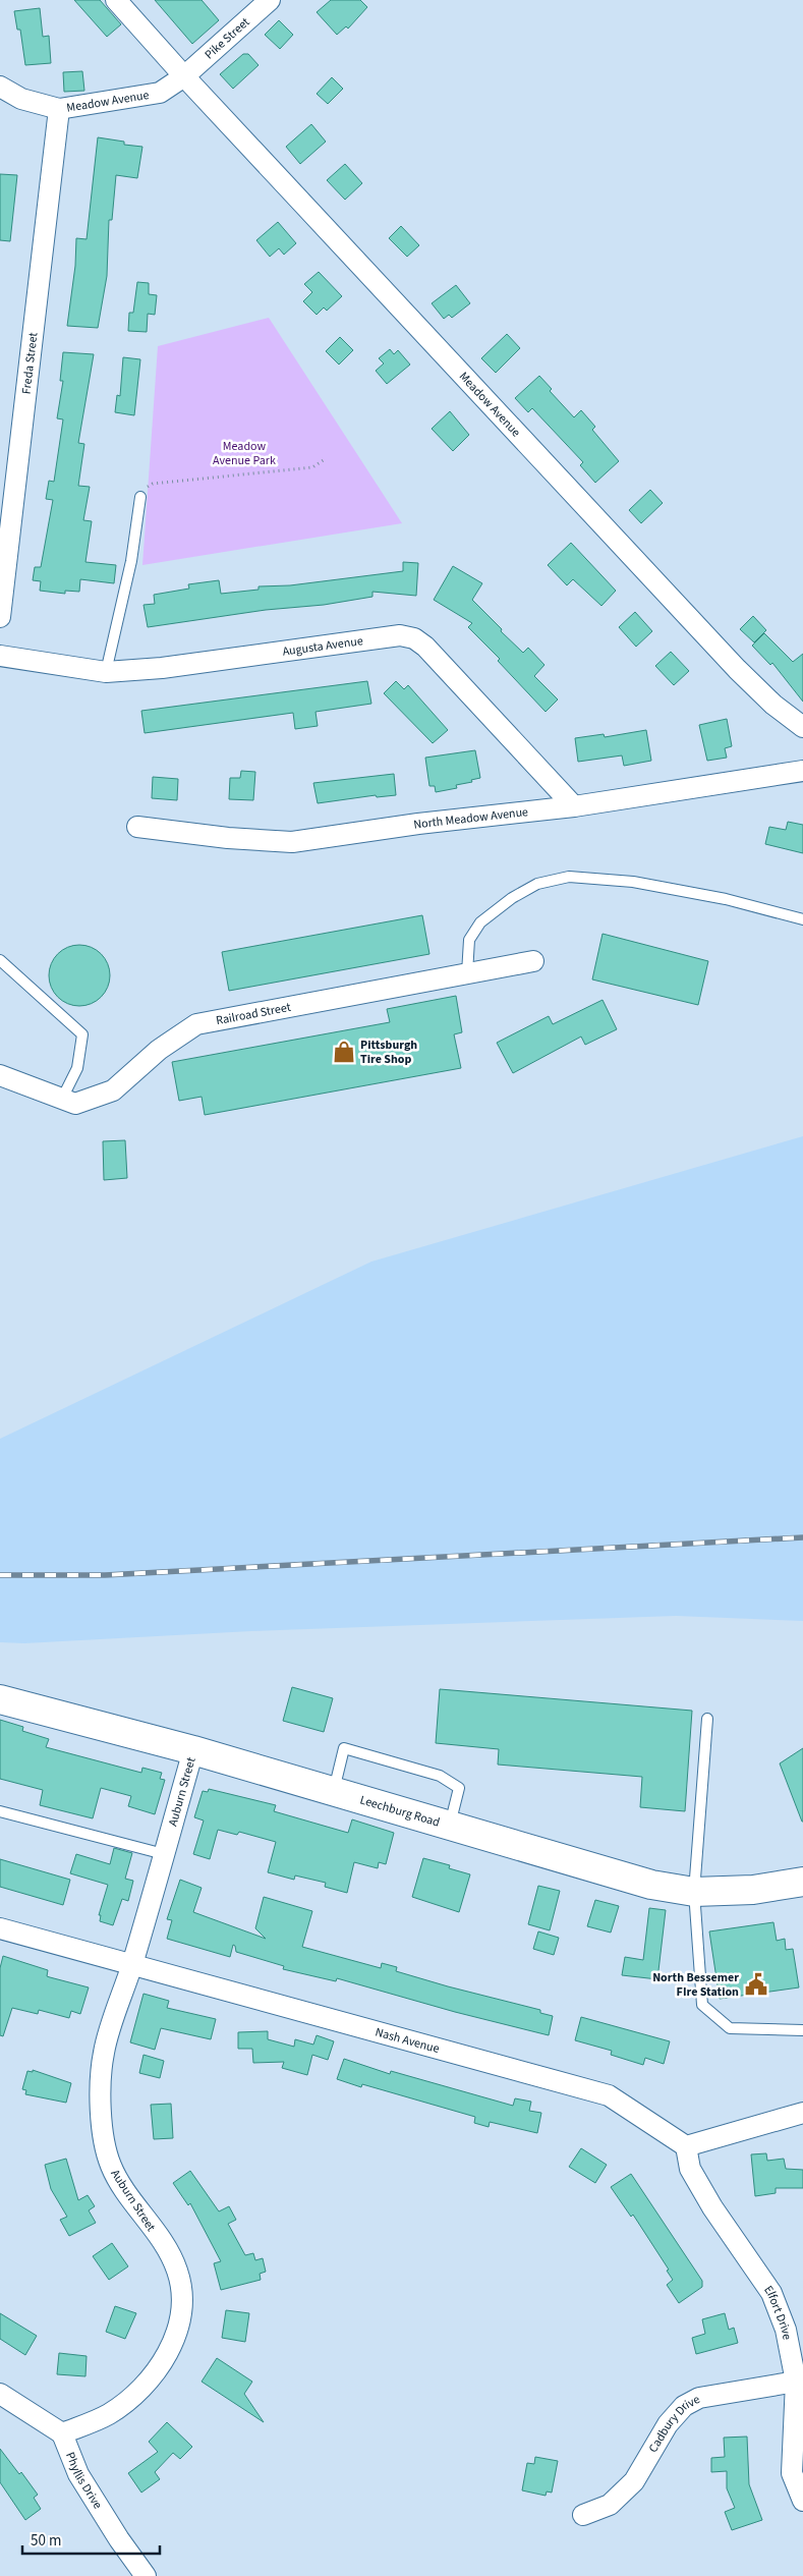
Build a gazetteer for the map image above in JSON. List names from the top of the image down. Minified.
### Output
{"streets":{"street":["Pike Street","Meadow Avenue","Freda Street","Augusta Avenue","North Meadow Avenue","Railroad Street","Auburn Street","Leechburg Road","Nash Avenue","Elfort Drive","Cadbury Drive","Phyllis Drive"]},"crossings":[["Pike Street","Meadow Avenue"],["Meadow Avenue","Freda Street"],["Augusta Avenue","North Meadow Avenue"],["Auburn Street","Leechburg Road"],["Auburn Street","Nash Avenue"],["Auburn Street","Phyllis Drive"],["Nash Avenue","Elfort Drive"],["Elfort Drive","Cadbury Drive"]],"parks":["Meadow Avenue Park"],"places":{"shop":["Pittsburgh Tire Shop"],"public building":["North Bessemer FIre Station"]},"scale_bar":"50 m"}
